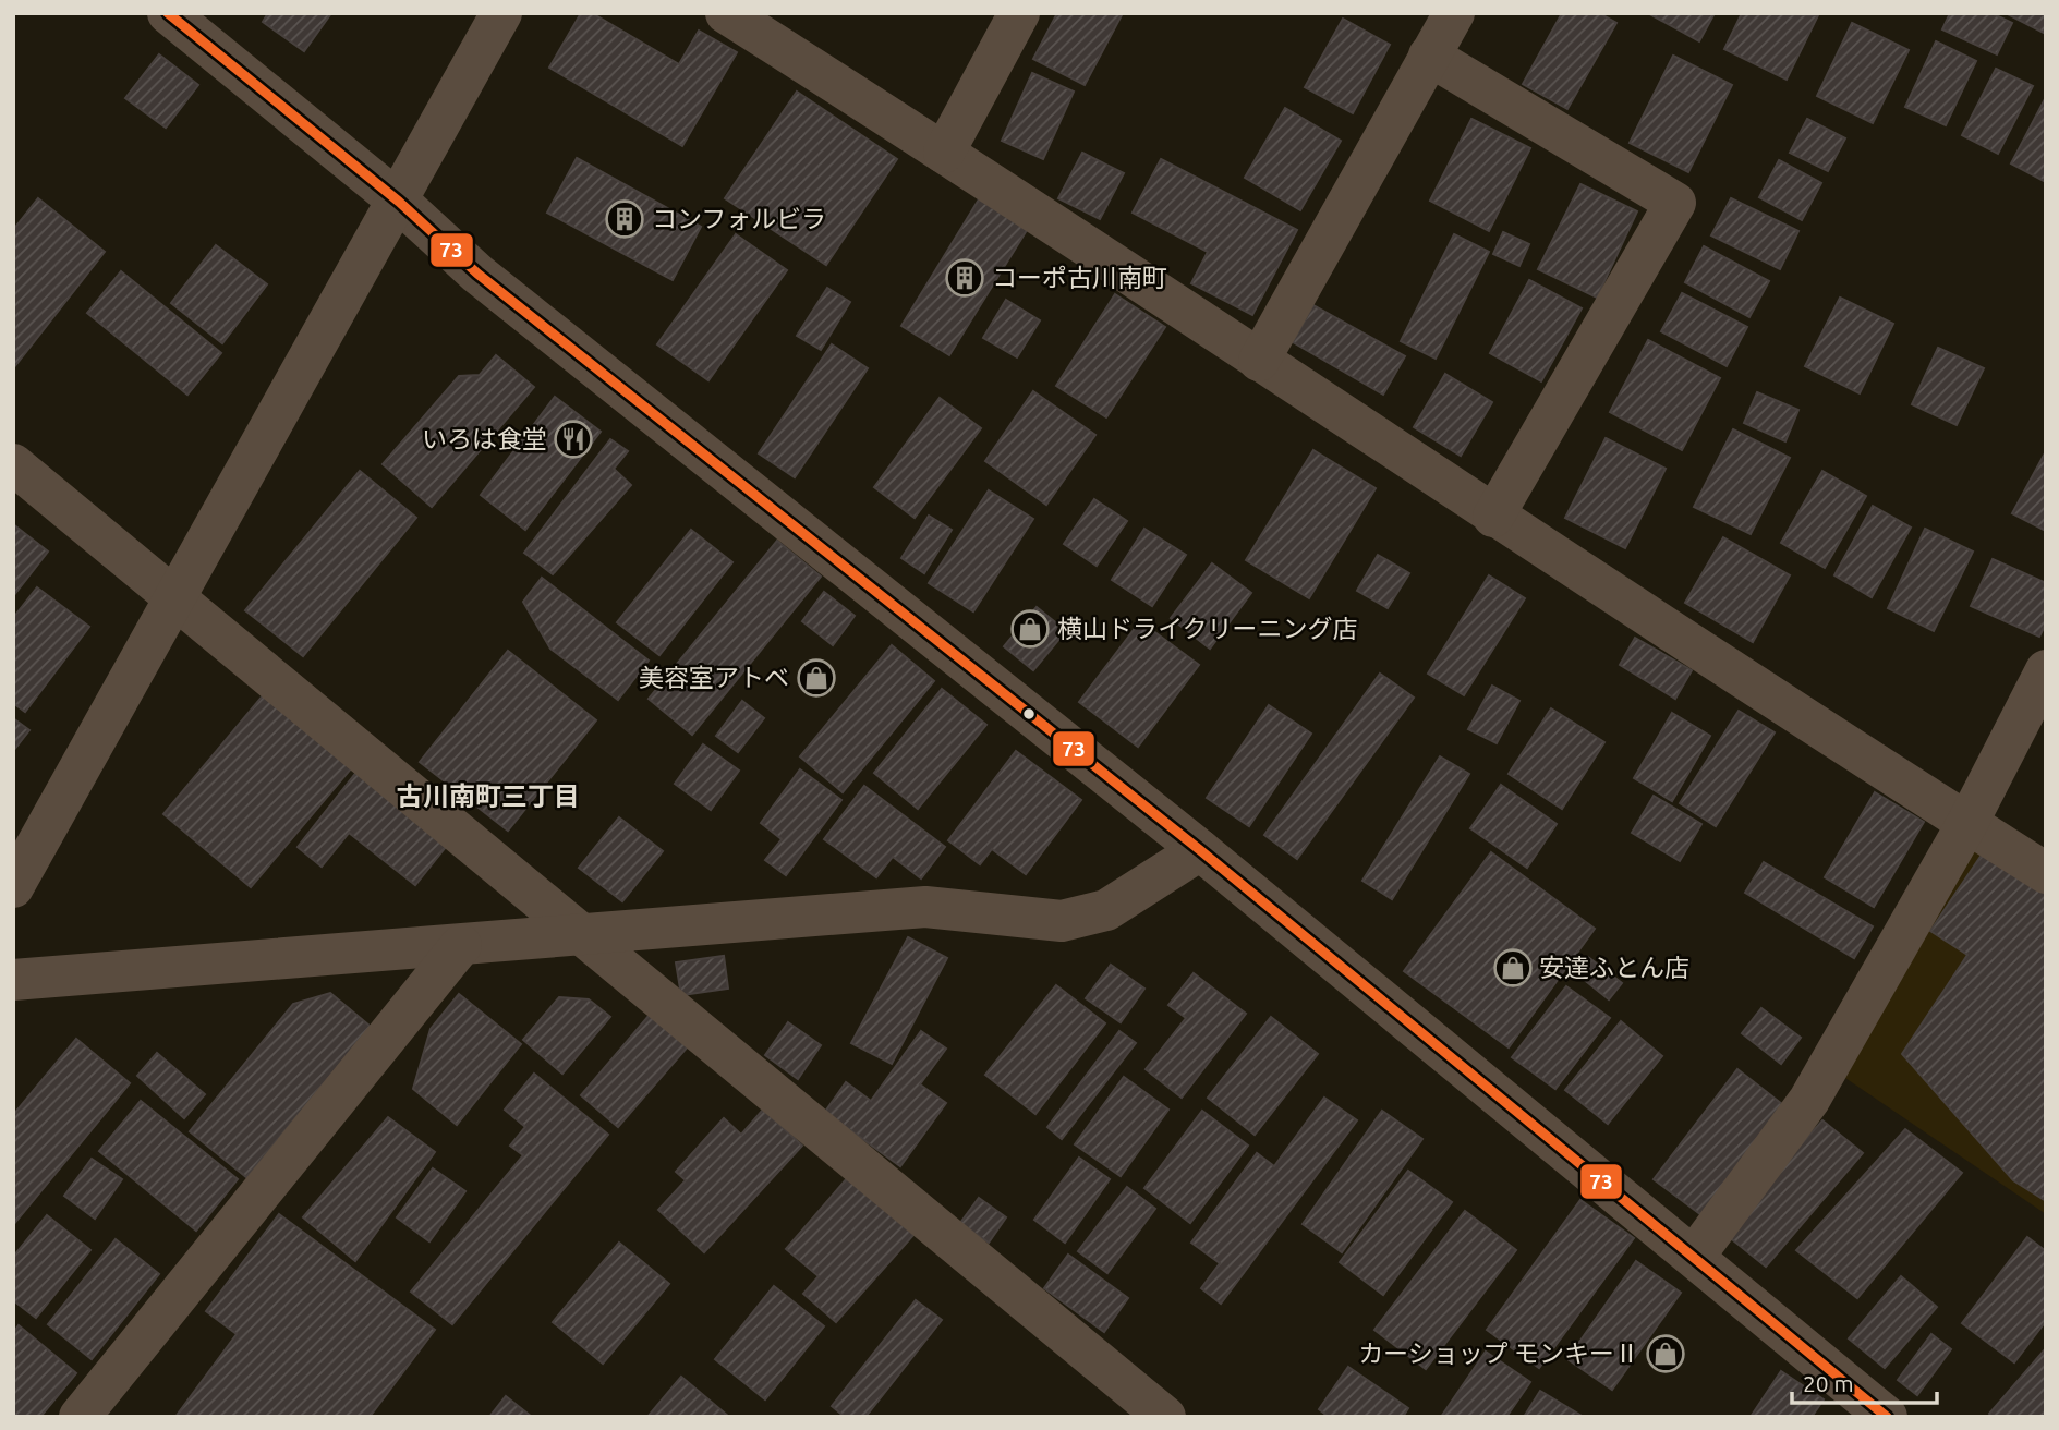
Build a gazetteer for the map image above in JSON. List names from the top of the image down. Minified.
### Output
{"districts":["古川南町三丁目"],"places":{"building":["コンフォルビラ","コーポ古川南町"],"restaurant":["いろは食堂"],"shop":["横山ドライクリーニング店","美容室アトベ","安達ふとん店","カーショップ モンキーⅡ"]},"lines":["transit line 73"],"scale_bar":"20 m"}
